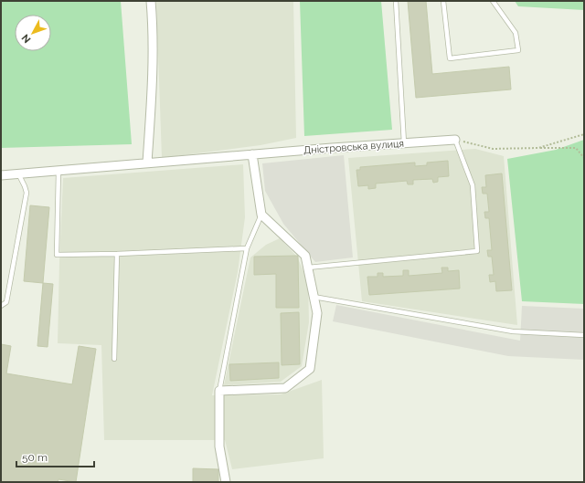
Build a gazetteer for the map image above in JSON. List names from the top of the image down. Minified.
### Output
{"streets":{"street":["Дністровська вулиця"]},"scale_bar":"50 m","north":"bottom left"}
